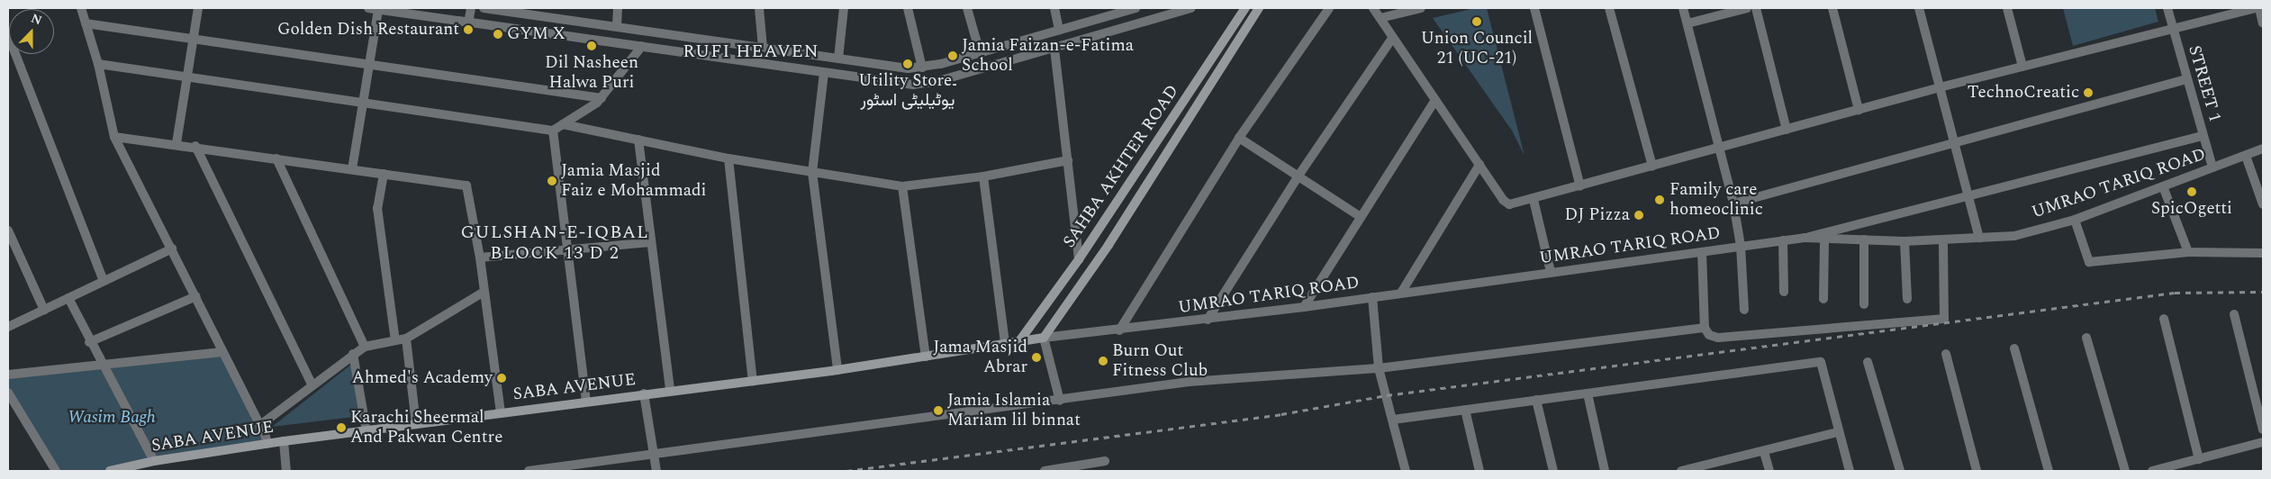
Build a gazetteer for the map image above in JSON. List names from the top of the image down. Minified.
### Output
{"streets":{"main road":["SAHBA AKHTER ROAD","SABA AVENUE"],"street":["STREET 1","UMRAO TARIQ ROAD"]},"crossings":[["STREET 1","UMRAO TARIQ ROAD"],["SAHBA AKHTER ROAD","UMRAO TARIQ ROAD"],["SAHBA AKHTER ROAD","SABA AVENUE"],["UMRAO TARIQ ROAD","SABA AVENUE"]],"districts":["RUFI HEAVEN","GULSHAN-E-IQBAL BLOCK 13 D 2"],"parks":["Wasim Bagh"],"places":["Union Council 21 (UC-21)","Golden Dish Restaurant","GYM X","Dil Nasheen Halwa Puri","Jamia Faizan-e-Fatima School","Utility Store۔ یوٹیلیٹی اسٹور","TechnoCreatic","Jamia Masjid Faiz e Mohammadi","SpicOgetti","Family care homeoclinic","DJ Pizza","Jama Masjid Abrar","Burn Out Fitness Club","Ahmed's Academy","Jamia Islamia Mariam lil binnat","Karachi Sheermal And Pakwan Centre"],"north":"top"}
